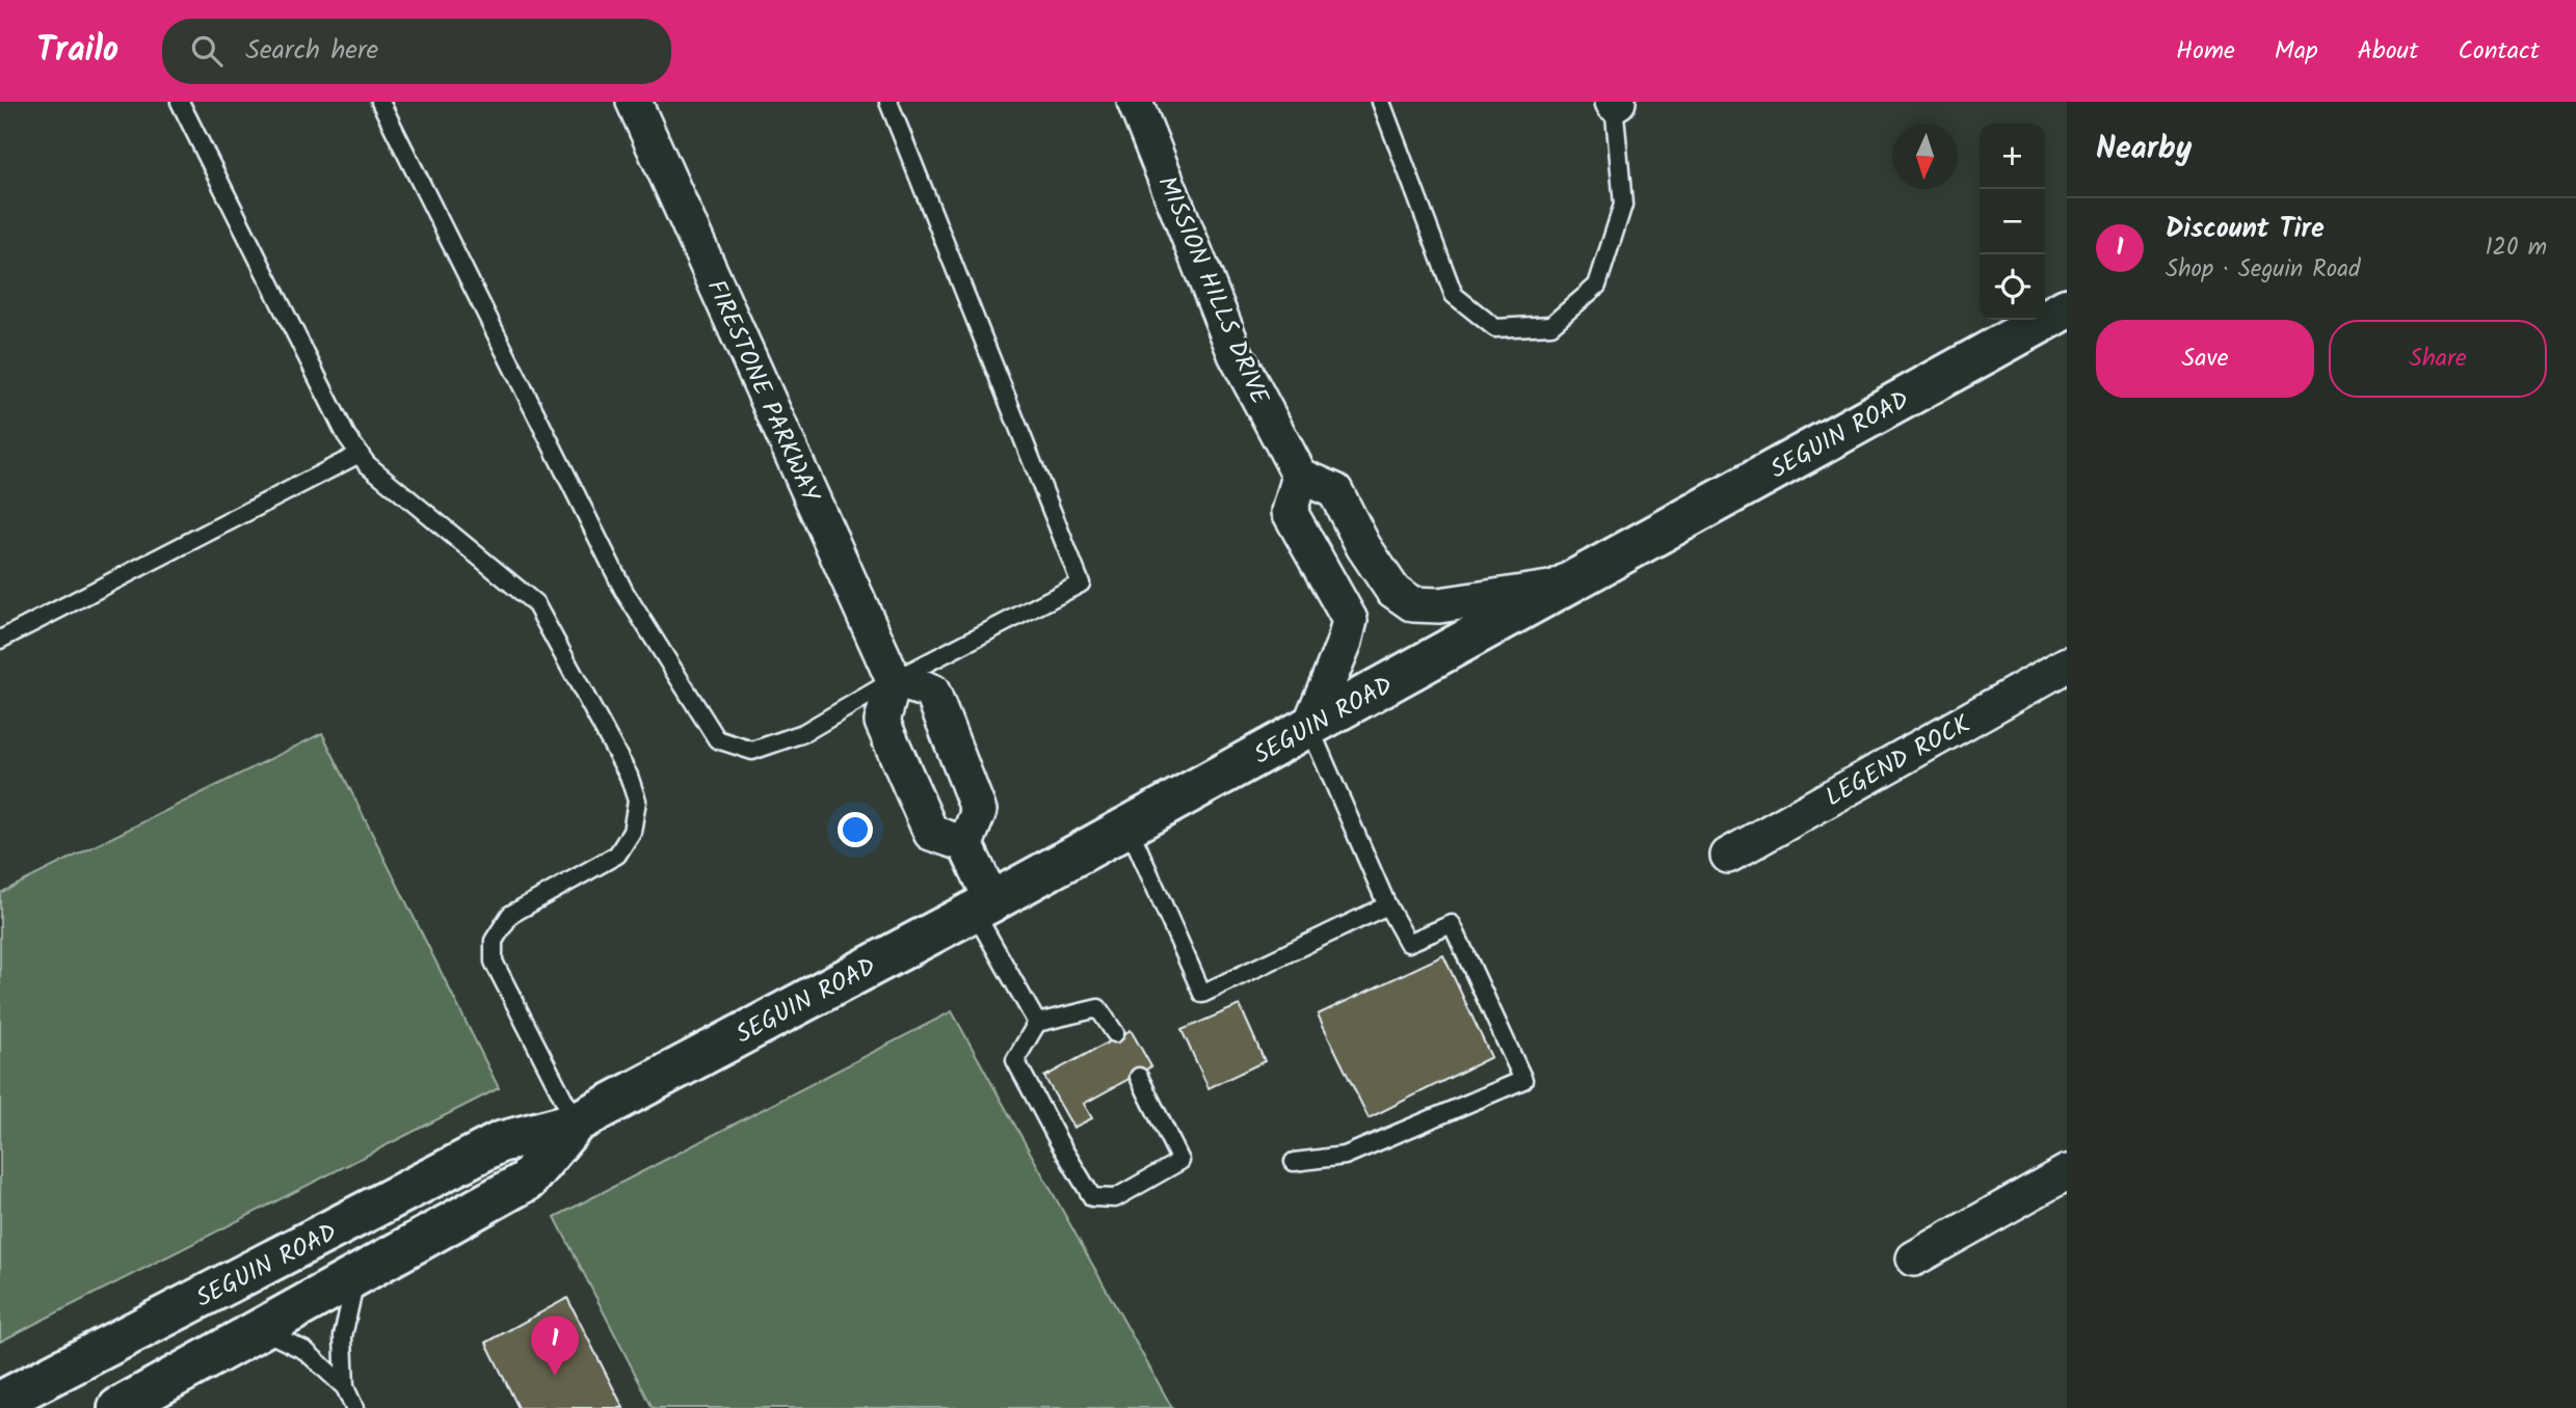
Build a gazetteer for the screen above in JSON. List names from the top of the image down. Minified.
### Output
{"streets":{"main road":["SEGUIN ROAD"],"street":["MISSION HILLS DRIVE","FIRESTONE PARKWAY","LEGEND ROCK"]},"north":"bottom","page":{"header":"Trailo","search":"Search here","nav":["Home","Map","About","Contact"],"heading":"Nearby","map_buttons":["+","−"],"list":[{"mark":"1","name":"Discount Tire","note":"Shop · Seguin Road","value":"120 m"}],"buttons":["Save","Share"],"pins":"1"}}
